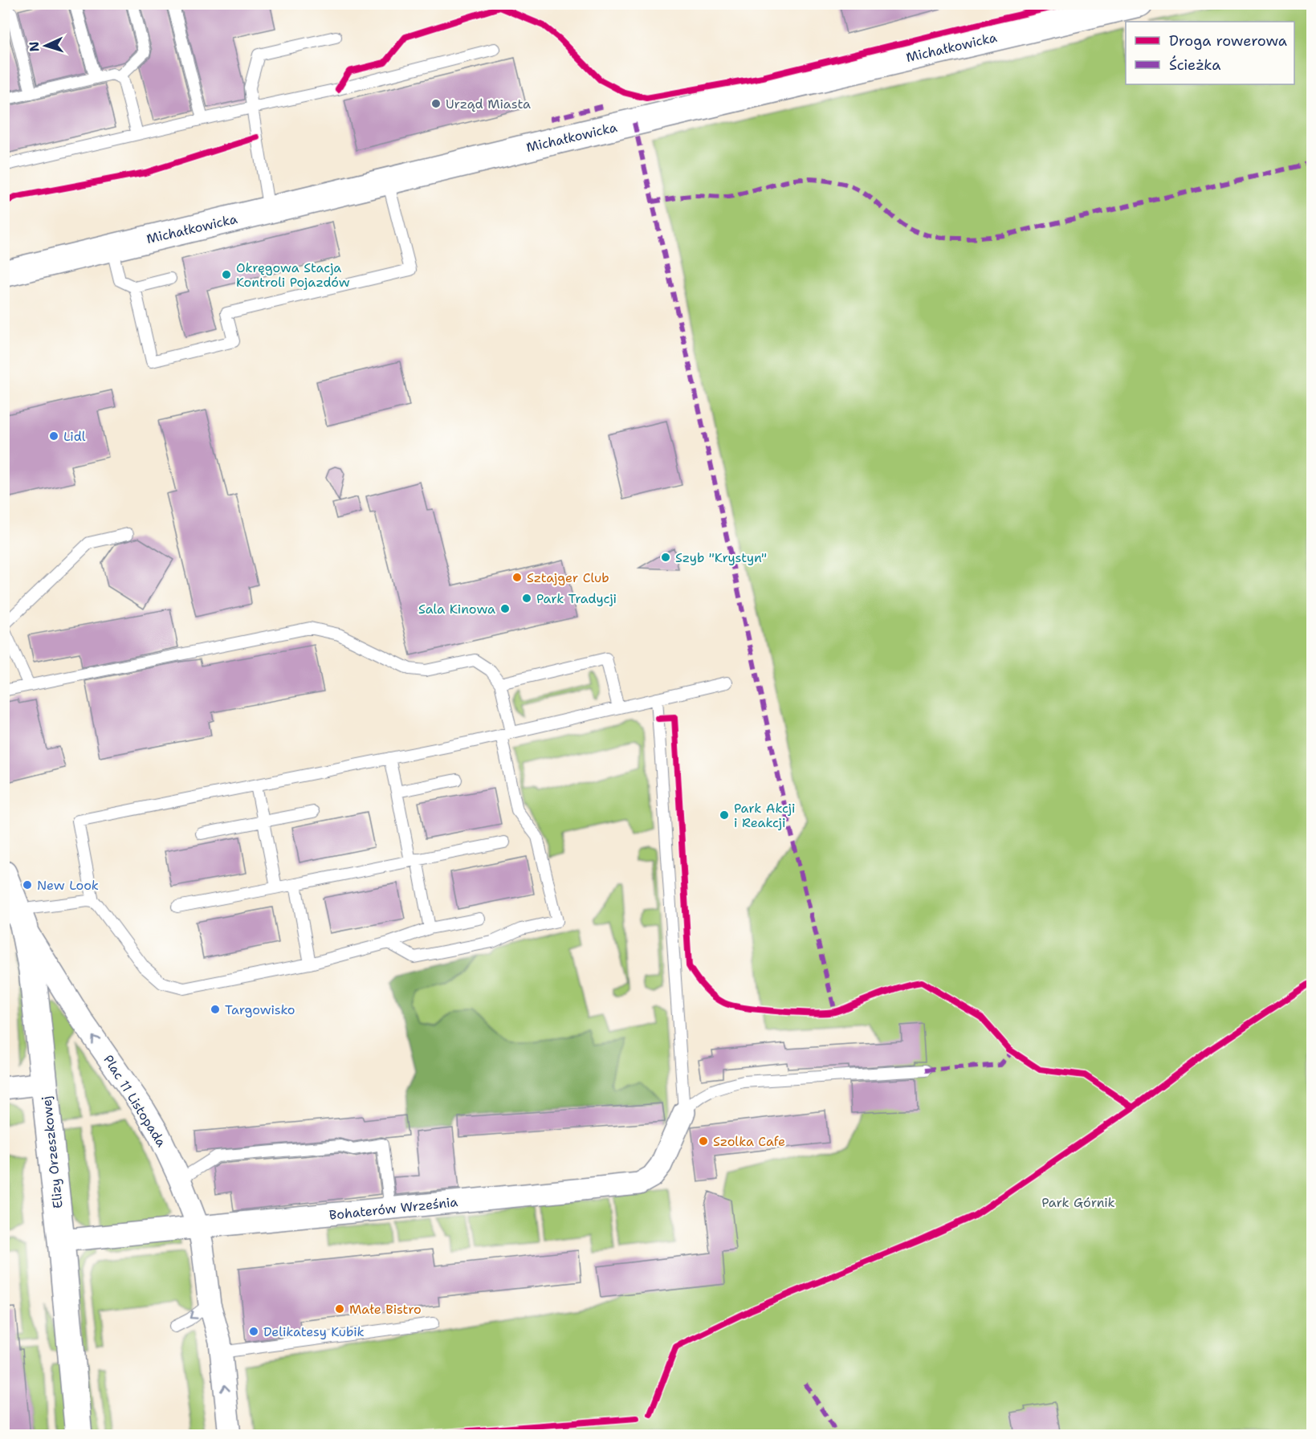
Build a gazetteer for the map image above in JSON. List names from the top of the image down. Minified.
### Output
{"streets":{"street":["Michałkowicka","Plac 11 Listopada","Elizy Orzeszkowej","Bohaterów Września"]},"crossings":[["Plac 11 Listopada","Elizy Orzeszkowej"],["Plac 11 Listopada","Bohaterów Września"],["Elizy Orzeszkowej","Bohaterów Września"]],"one_way":["Plac 11 Listopada"],"parks":["Park Górnik"],"places":["Urząd Miasta","Okręgowa Stacja Kontroli Pojazdów","Lidl","Szyb \"Krystyn\"","Sztajger Club","Park Tradycji","Sala Kinowa","Park Akcji i Reakcji","New Look","Targowisko","Szolka Cafe","Małe Bistro","Delikatesy Kubik"],"legend":["Droga rowerowa","Ścieżka"],"north":"left"}
